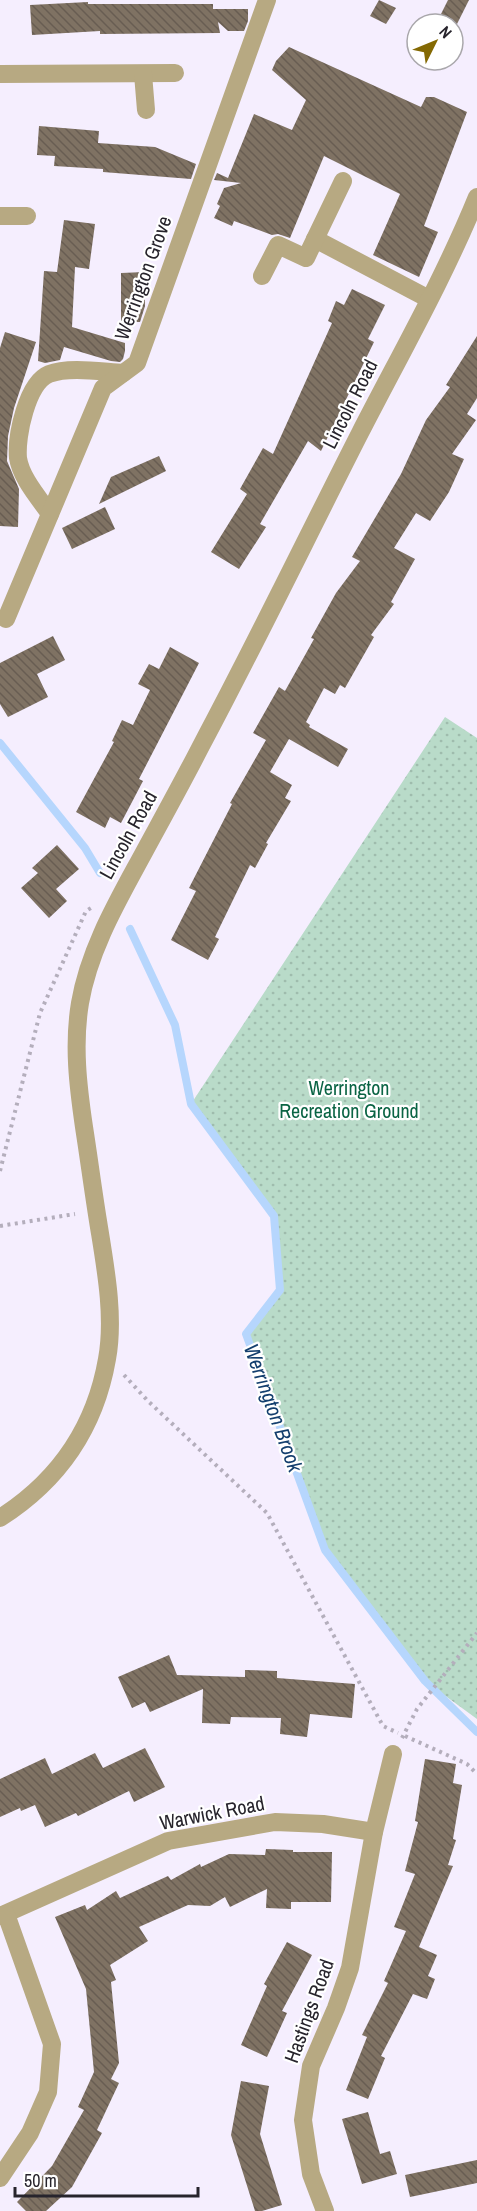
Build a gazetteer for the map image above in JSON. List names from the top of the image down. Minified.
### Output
{"streets":{"street":["Werrington Grove","Lincoln Road","Warwick Road","Hastings Road"]},"crossings":[["Warwick Road","Hastings Road"]],"water":["Werrington Brook"],"parks":["Werrington Recreation Ground"],"scale_bar":"50 m","north":"top right"}
